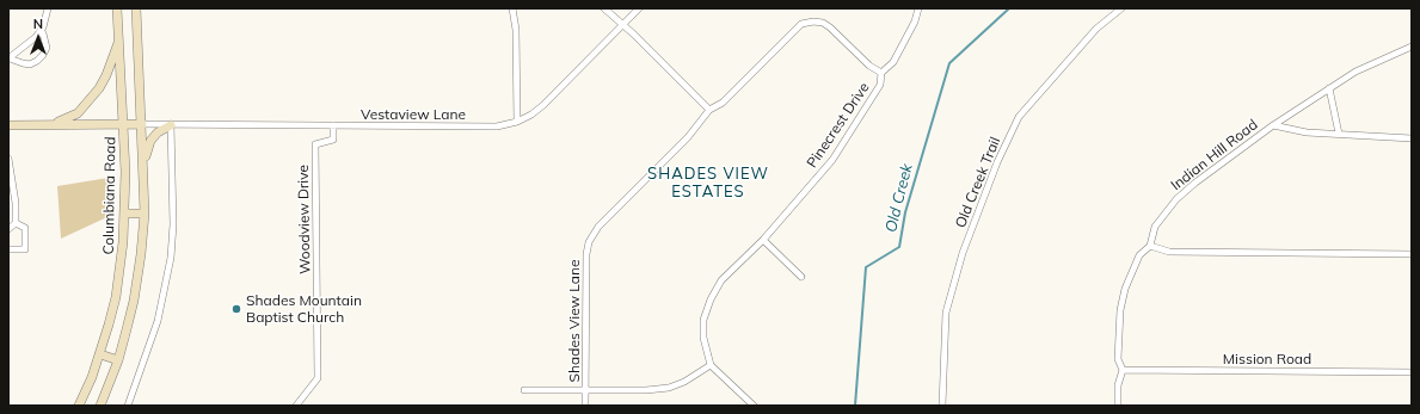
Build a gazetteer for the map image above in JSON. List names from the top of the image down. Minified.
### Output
{"streets":{"main road":["Columbiana Road"],"street":["Vestaview Lane","Pinecrest Drive","Indian Hill Road","Old Creek Trail","Woodview Drive","Shades View Lane","Mission Road"]},"crossings":[["Vestaview Lane","Woodview Drive"],["Pinecrest Drive","Shades View Lane"],["Indian Hill Road","Mission Road"]],"districts":["SHADES VIEW ESTATES"],"water":["Old Creek"],"places":["Shades Mountain Baptist Church"],"north":"top"}
